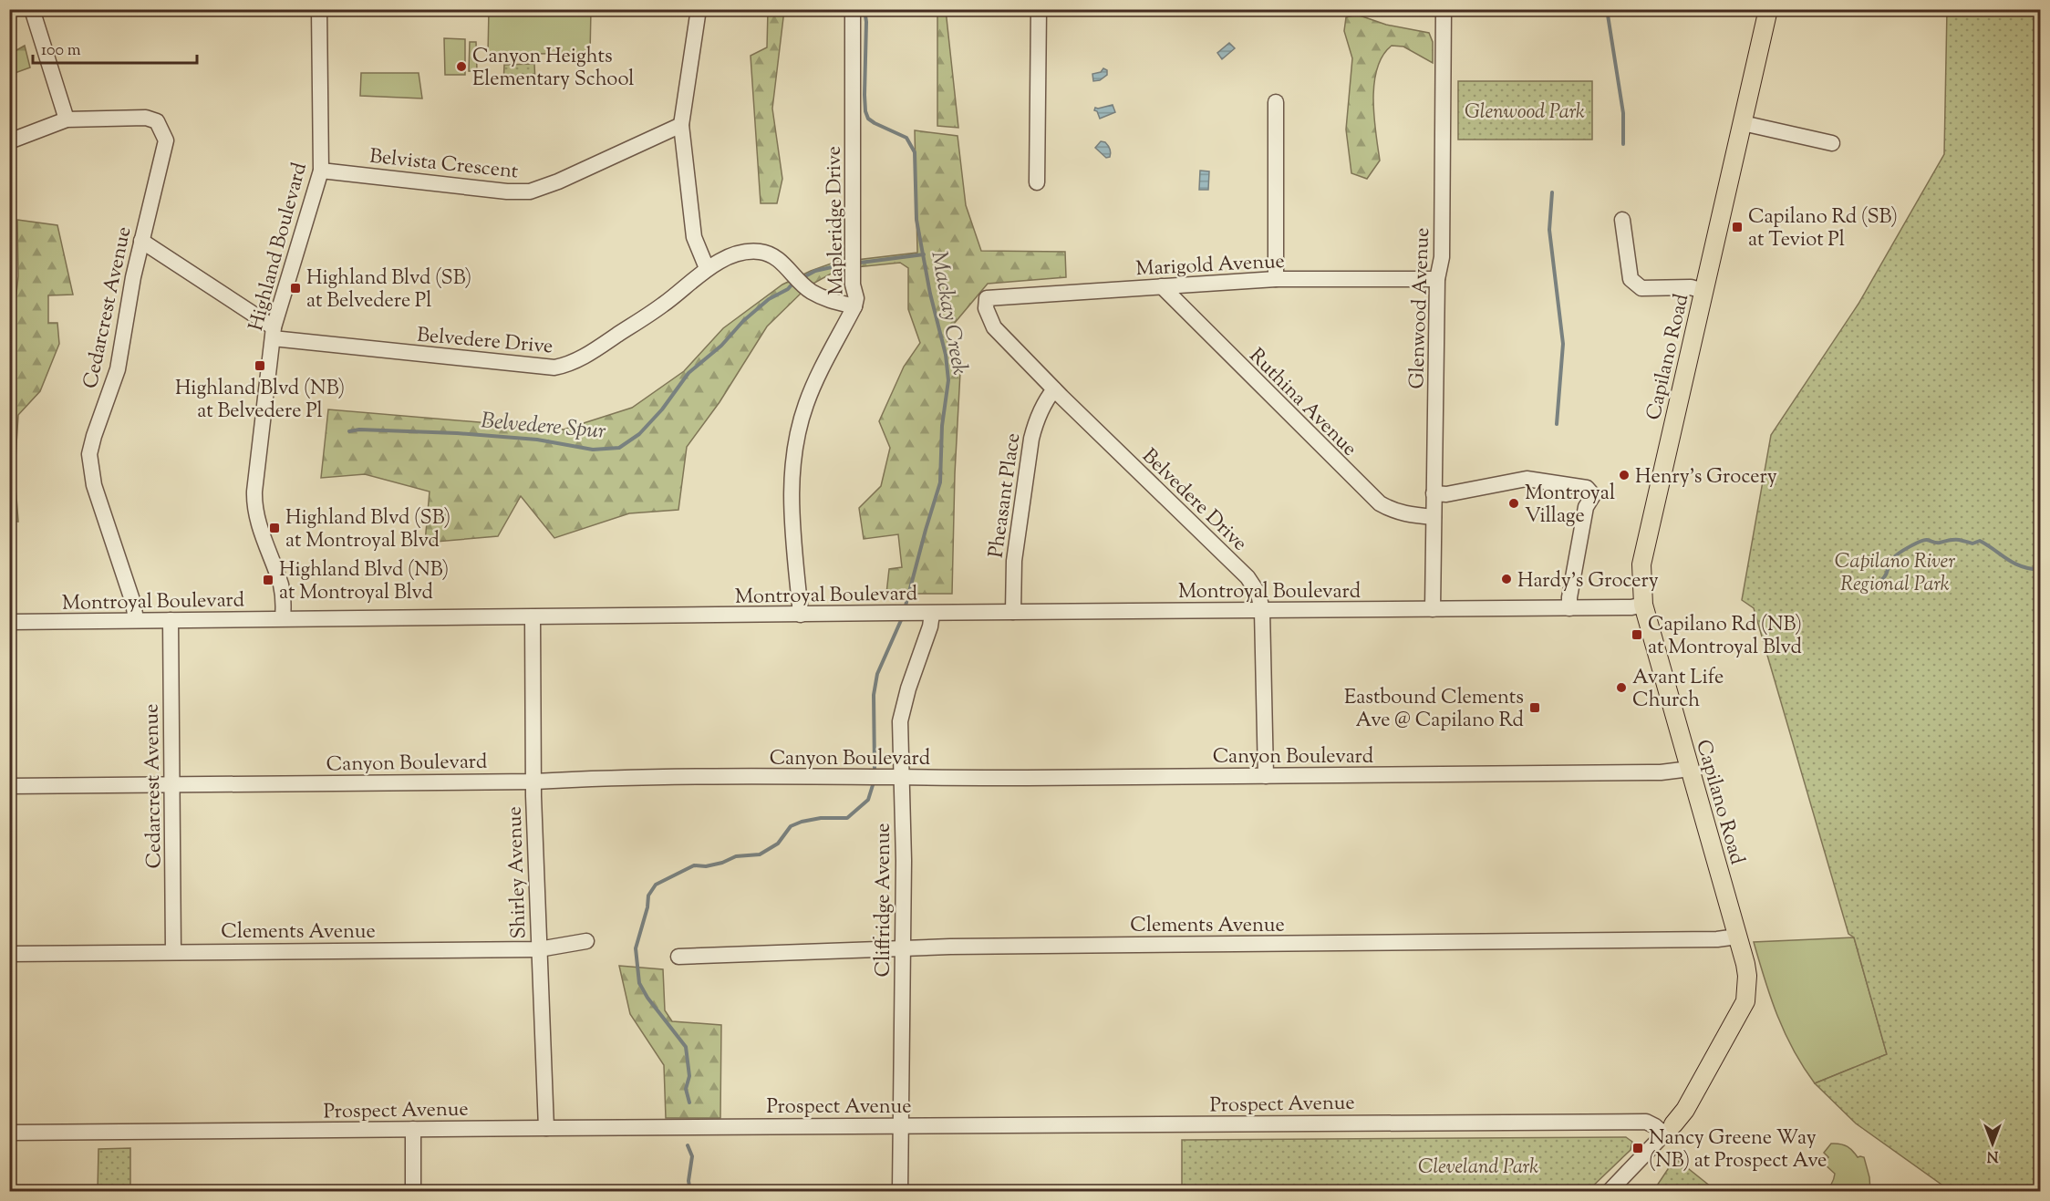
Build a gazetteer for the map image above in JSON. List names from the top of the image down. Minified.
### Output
{"streets":{"main road":["Capilano Road"],"street":["Belvista Crescent","Mapleridge Drive","Highland Boulevard","Marigold Avenue","Cedarcrest Avenue","Glenwood Avenue","Belvedere Drive","Ruthina Avenue","Pheasant Place","Montroyal Boulevard","Canyon Boulevard","Shirley Avenue","Cliffridge Avenue","Clements Avenue","Prospect Avenue"]},"crossings":[["Belvista Crescent","Highland Boulevard"],["Mapleridge Drive","Belvedere Drive"],["Mapleridge Drive","Montroyal Boulevard"],["Highland Boulevard","Belvedere Drive"],["Highland Boulevard","Montroyal Boulevard"],["Marigold Avenue","Glenwood Avenue"],["Marigold Avenue","Belvedere Drive"],["Marigold Avenue","Ruthina Avenue"],["Cedarcrest Avenue","Belvedere Drive"],["Cedarcrest Avenue","Montroyal Boulevard"],["Cedarcrest Avenue","Canyon Boulevard"],["Cedarcrest Avenue","Clements Avenue"],["Glenwood Avenue","Ruthina Avenue"],["Glenwood Avenue","Montroyal Boulevard"],["Belvedere Drive","Pheasant Place"],["Belvedere Drive","Montroyal Boulevard"],["Belvedere Drive","Canyon Boulevard"],["Capilano Road","Montroyal Boulevard"],["Capilano Road","Canyon Boulevard"],["Capilano Road","Clements Avenue"],["Capilano Road","Prospect Avenue"],["Pheasant Place","Montroyal Boulevard"],["Montroyal Boulevard","Shirley Avenue"],["Montroyal Boulevard","Cliffridge Avenue"],["Canyon Boulevard","Shirley Avenue"],["Canyon Boulevard","Cliffridge Avenue"],["Shirley Avenue","Clements Avenue"],["Shirley Avenue","Prospect Avenue"],["Cliffridge Avenue","Clements Avenue"],["Cliffridge Avenue","Prospect Avenue"]],"water":["Mackay Creek","Belvedere Spur"],"parks":["Glenwood Park","Capilano River Regional Park","Cleveland Park"],"places":{"other":["Canyon Heights Elementary School","Henry's Grocery","Montroyal Village","Hardy's Grocery","Avant Life Church"],"transit":["Capilano Rd (SB) at Teviot Pl","Highland Blvd (SB) at Belvedere Pl","Highland Blvd (NB) at Belvedere Pl","Highland Blvd (SB) at Montroyal Blvd","Highland Blvd (NB) at Montroyal Blvd","Capilano Rd (NB) at Montroyal Blvd","Eastbound Clements Ave @ Capilano Rd","Nancy Greene Way (NB) at Prospect Ave"]},"scale_bar":"100 m","north":"bottom"}
